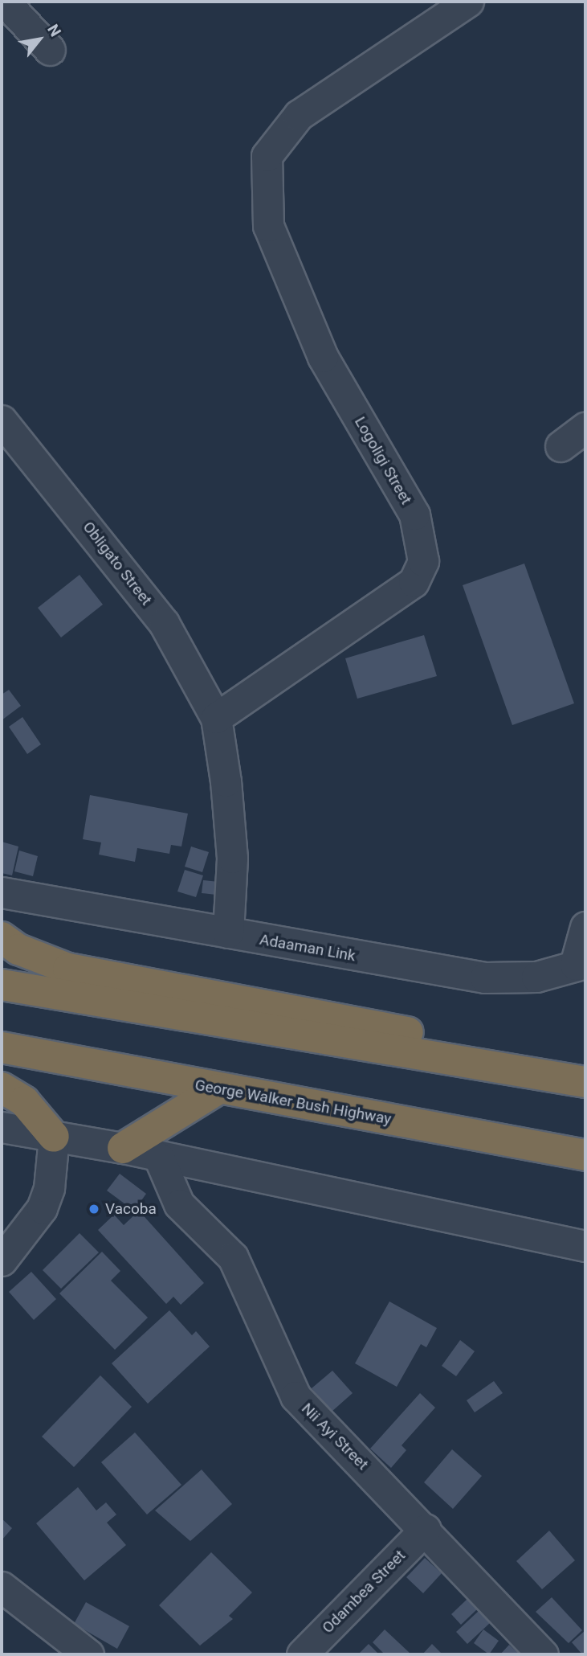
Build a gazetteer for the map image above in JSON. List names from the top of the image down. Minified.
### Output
{"streets":{"highway":["George Walker Bush Highway"],"street":["Logoligi Street","Obligato Street","Adaaman Link","Nii Ayi Street","Odambea Street"]},"crossings":[["Logoligi Street","Obligato Street"],["Nii Ayi Street","Odambea Street"]],"places":["Vacoba"],"north":"top right"}
